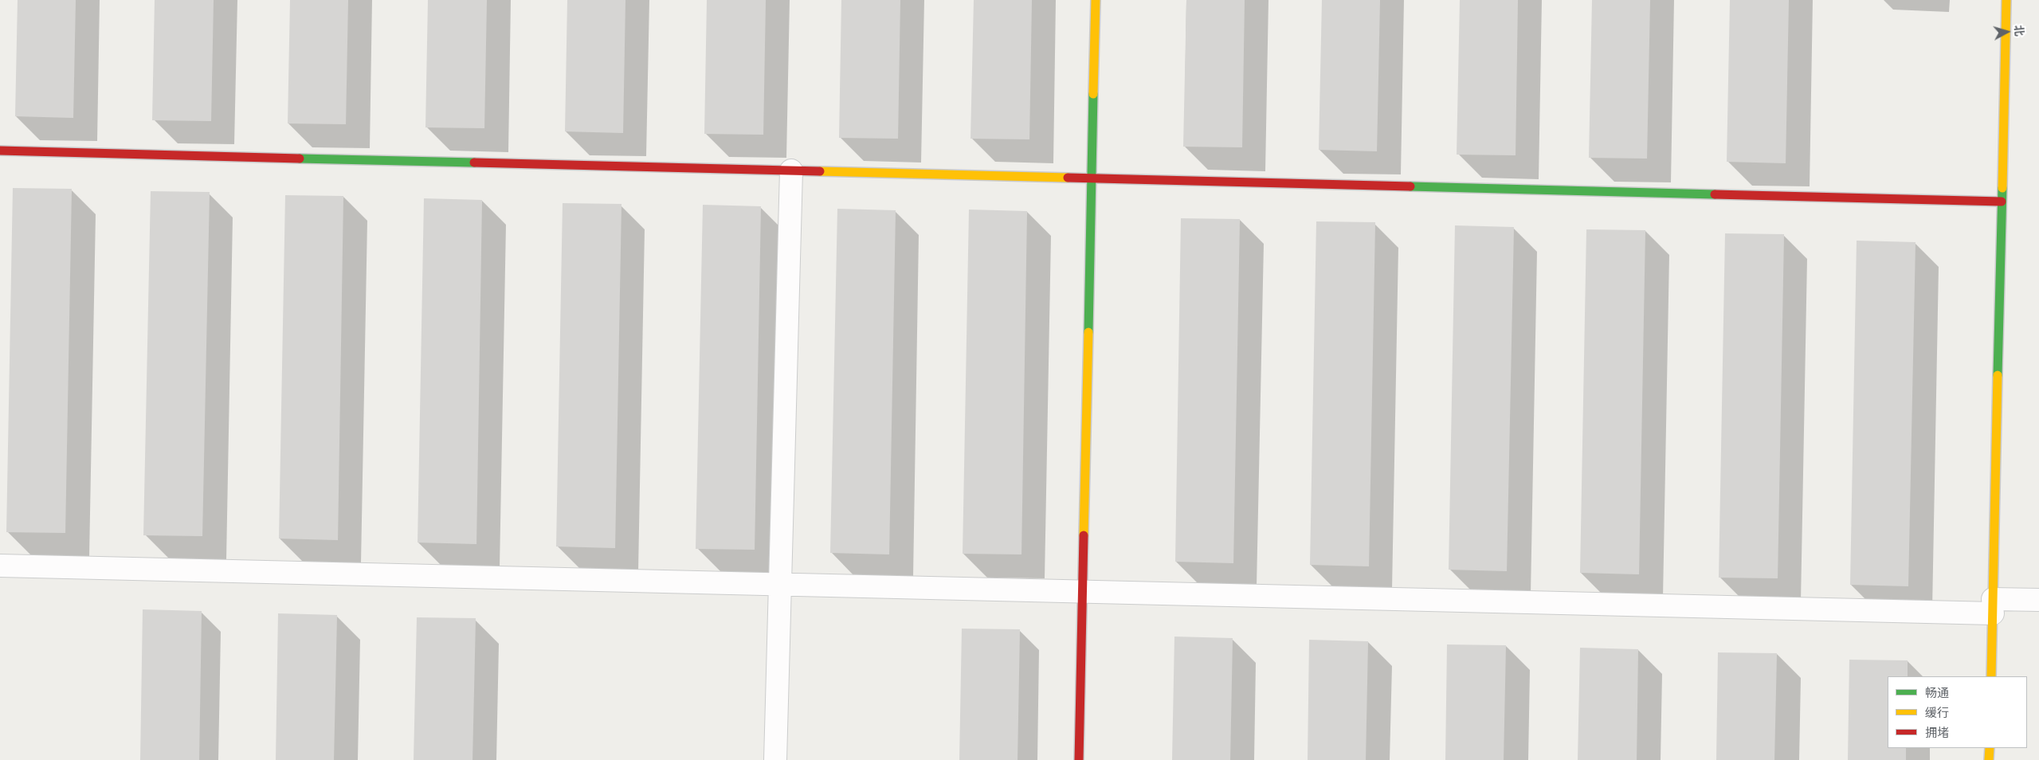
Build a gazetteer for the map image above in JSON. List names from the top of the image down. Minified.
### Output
{"legend":["畅通","缓行","拥堵"],"north":"right"}
